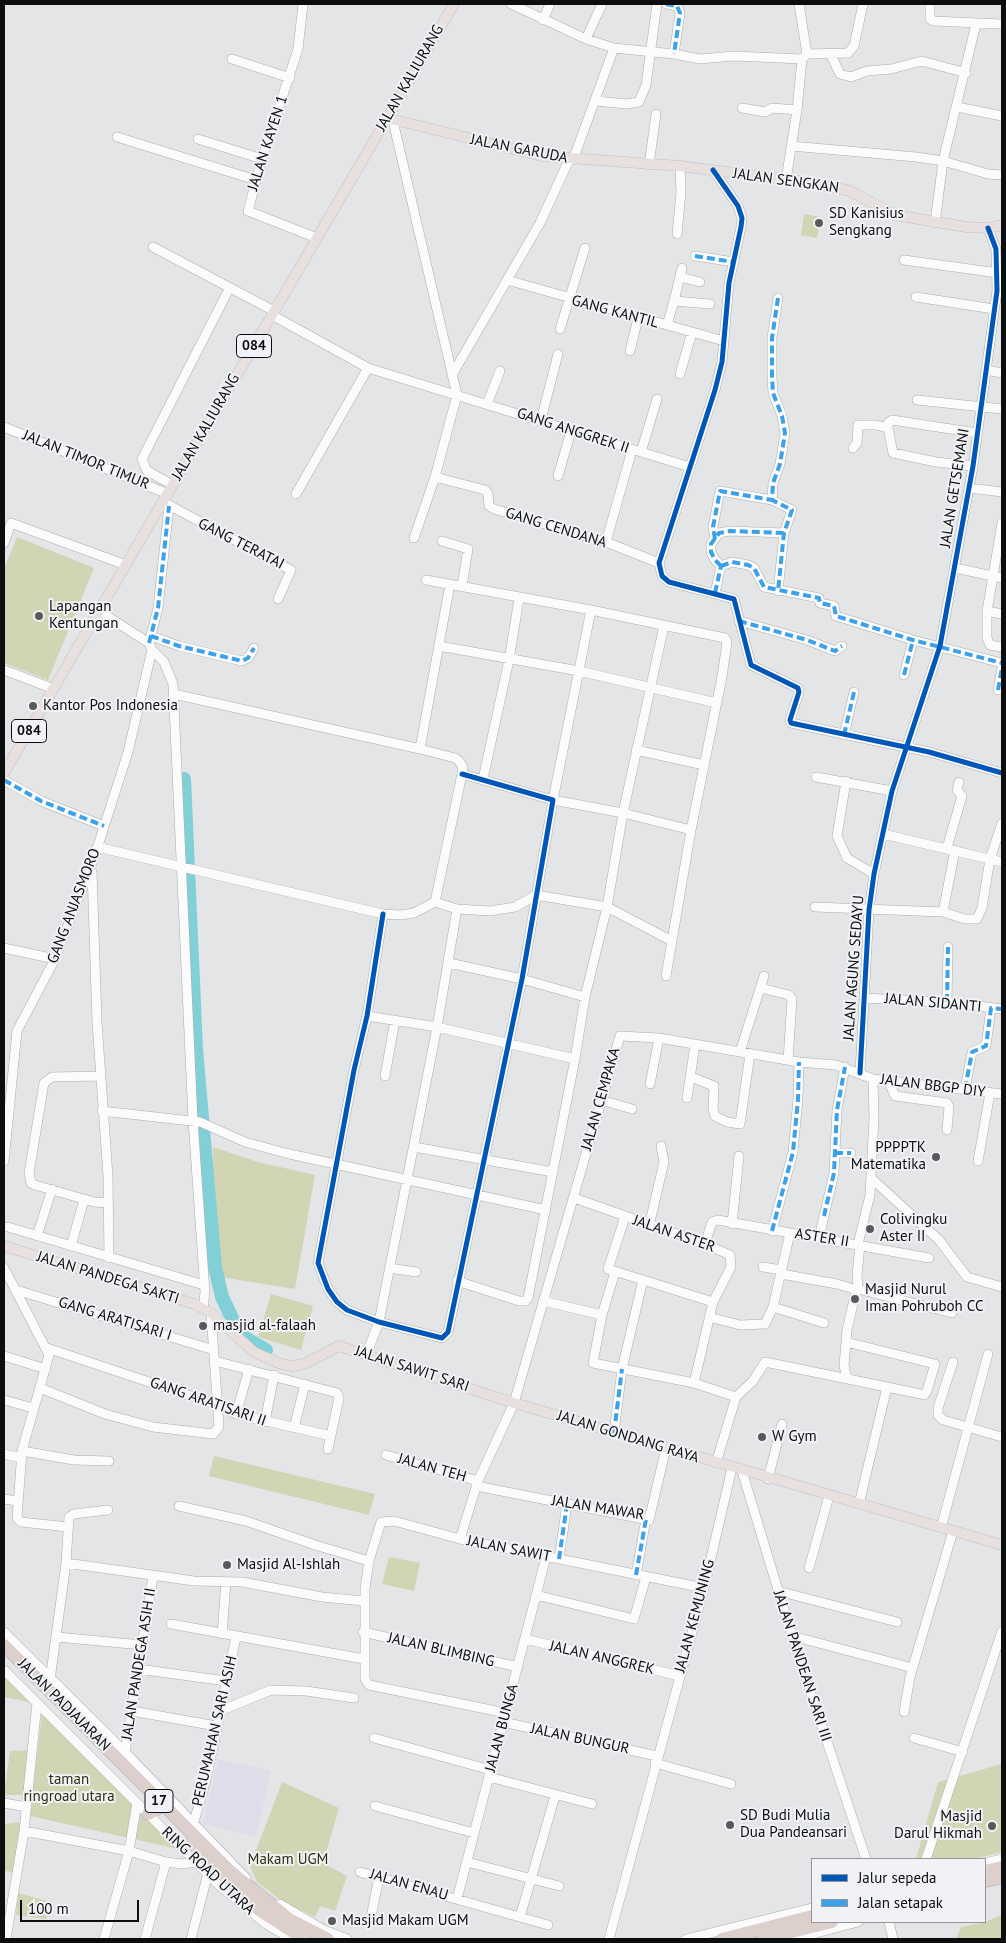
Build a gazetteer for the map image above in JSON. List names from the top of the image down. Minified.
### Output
{"streets":{"highway":["JALAN PADJAJARAN","17"],"main road":["JALAN KALIURANG","JALAN GARUDA","JALAN SENGKAN","084","JALAN PANDEGA SAKTI","JALAN SAWIT SARI","JALAN GONDANG RAYA"],"street":["JALAN KAYEN 1","GANG KANTIL","GANG ANGGREK II","JALAN TIMOR TIMUR","JALAN GETSEMANI","GANG CENDANA","GANG TERATAI","GANG ANJASMORO","JALAN AGUNG SEDAYU","JALAN SIDANTI","JALAN BBGP DIY","JALAN CEMPAKA","JALAN ASTER","ASTER II","GANG ARATISARI I","GANG ARATISARI II","JALAN TEH","JALAN MAWAR","JALAN SAWIT","JALAN KEMUNING","JALAN BLIMBING","JALAN ANGGREK","JALAN PANDEGA ASIH II","JALAN PANDEAN SARI III","JALAN BUNGA","PERUMAHAN SARI ASIH","JALAN BUNGUR","RING ROAD UTARA","JALAN ENAU"]},"crossings":[["JALAN KALIURANG","JALAN KAYEN 1"],["JALAN KALIURANG","JALAN GARUDA"],["JALAN KALIURANG","GANG ANGGREK II"],["JALAN KALIURANG","JALAN TIMOR TIMUR"],["JALAN KALIURANG","GANG TERATAI"],["JALAN KALIURANG","GANG ANJASMORO"],["JALAN GARUDA","JALAN SENGKAN"],["JALAN SENGKAN","JALAN GETSEMANI"],["JALAN TIMOR TIMUR","GANG TERATAI"],["JALAN TIMOR TIMUR","GANG ANJASMORO"],["JALAN GETSEMANI","JALAN AGUNG SEDAYU"],["GANG TERATAI","GANG ANJASMORO"],["JALAN AGUNG SEDAYU","JALAN SIDANTI"],["JALAN AGUNG SEDAYU","JALAN BBGP DIY"],["JALAN AGUNG SEDAYU","JALAN CEMPAKA"],["JALAN AGUNG SEDAYU","ASTER II"],["JALAN BBGP DIY","JALAN CEMPAKA"],["JALAN CEMPAKA","JALAN ASTER"],["JALAN CEMPAKA","JALAN SAWIT SARI"],["JALAN CEMPAKA","JALAN GONDANG RAYA"],["JALAN CEMPAKA","JALAN SAWIT"],["JALAN ASTER","ASTER II"],["JALAN PANDEGA SAKTI","JALAN SAWIT SARI"],["JALAN SAWIT SARI","JALAN GONDANG RAYA"],["JALAN SAWIT SARI","JALAN SAWIT"],["JALAN GONDANG RAYA","JALAN MAWAR"],["JALAN GONDANG RAYA","JALAN SAWIT"],["JALAN GONDANG RAYA","JALAN KEMUNING"],["JALAN GONDANG RAYA","JALAN PANDEAN SARI III"],["JALAN TEH","JALAN MAWAR"],["JALAN TEH","JALAN SAWIT"],["JALAN MAWAR","JALAN SAWIT"],["JALAN SAWIT","JALAN KEMUNING"],["JALAN SAWIT","JALAN BUNGA"],["JALAN KEMUNING","JALAN ANGGREK"],["JALAN KEMUNING","JALAN PANDEAN SARI III"],["JALAN KEMUNING","JALAN BUNGUR"],["JALAN BLIMBING","JALAN BUNGA"],["JALAN ANGGREK","JALAN BUNGA"],["JALAN PANDEGA ASIH II","RING ROAD UTARA"],["JALAN PADJAJARAN","RING ROAD UTARA"],["JALAN BUNGA","JALAN BUNGUR"],["JALAN BUNGA","JALAN ENAU"],["PERUMAHAN SARI ASIH","RING ROAD UTARA"]],"parks":["taman ringroad utara","Makam UGM"],"places":["SD Kanisius Sengkang","Lapangan Kentungan","Kantor Pos Indonesia","PPPPTK Matematika","Colivingku Aster II","Masjid Nurul Iman Pohruboh CC","masjid al-falaah","W Gym","Masjid Al-Ishlah","SD Budi Mulia Dua Pandeansari","Masjid Darul Hikmah","Masjid Makam UGM"],"legend":["Jalur sepeda","Jalan setapak"],"scale_bar":"100 m"}
